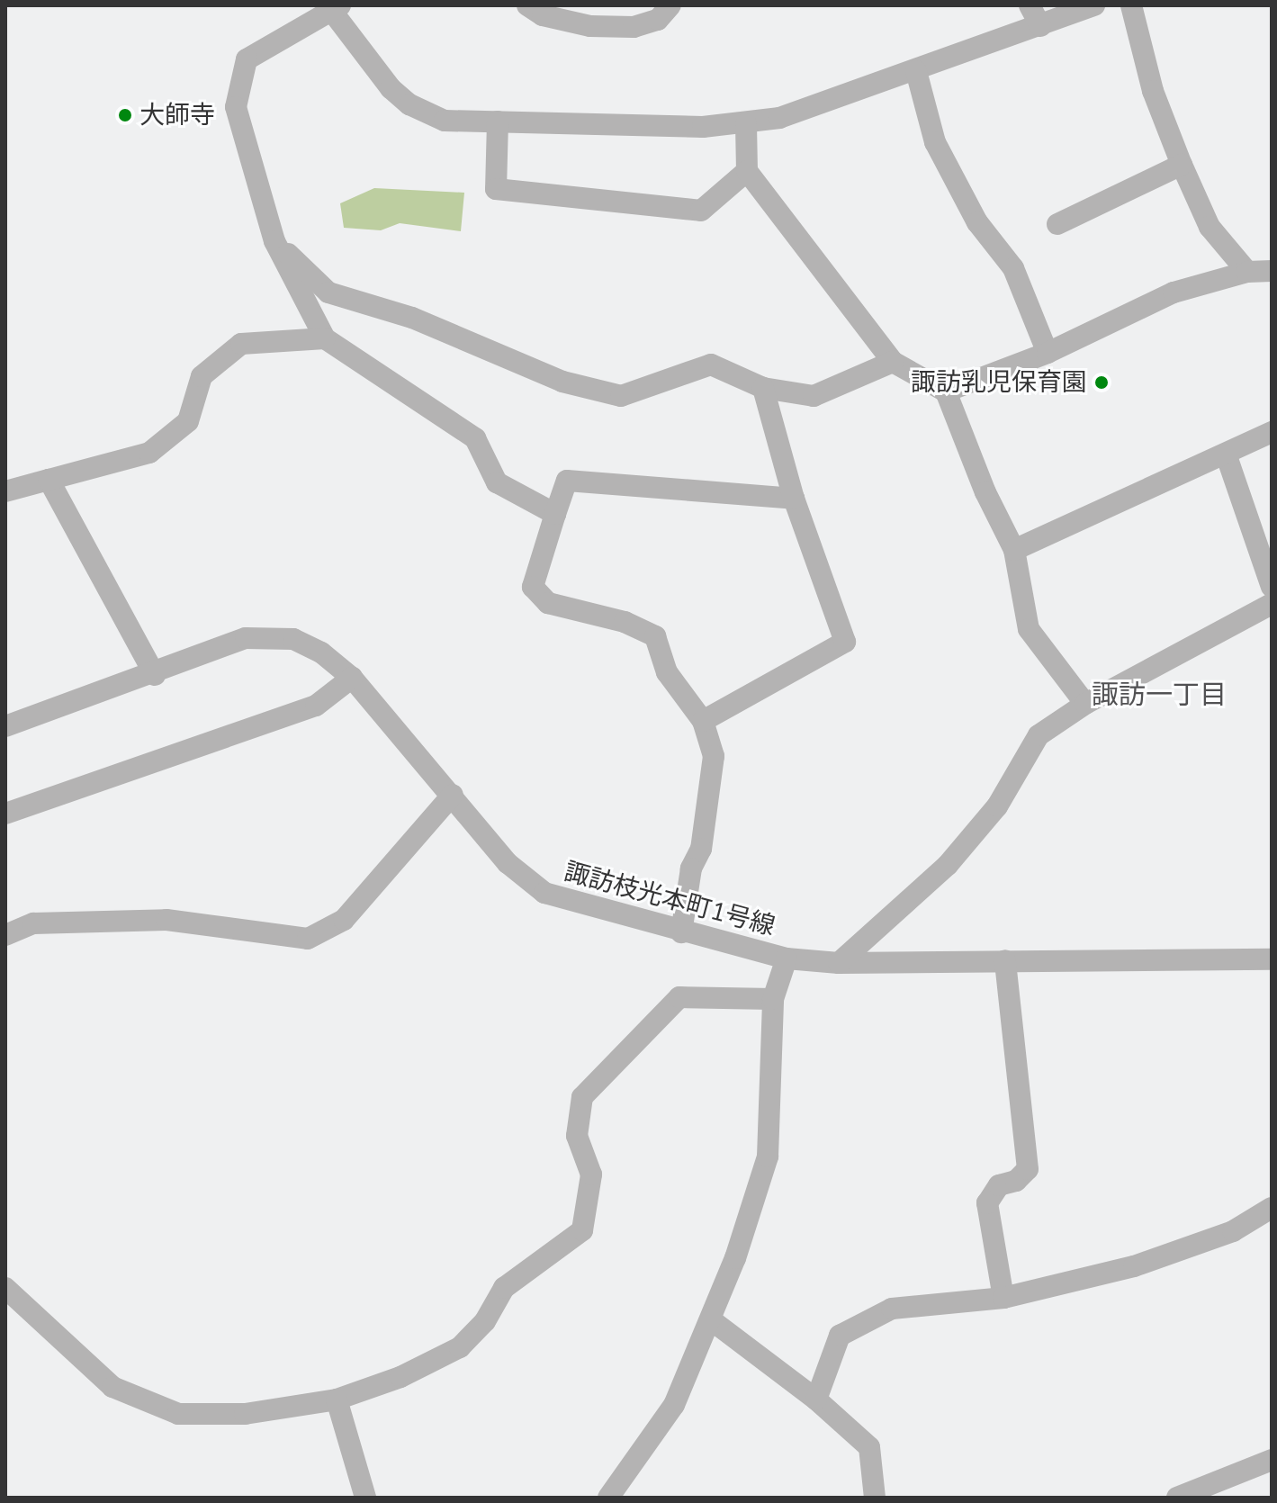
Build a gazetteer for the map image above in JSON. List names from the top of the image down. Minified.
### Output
{"streets":{"street":["諏訪枝光本町1号線"]},"districts":["諏訪一丁目"],"places":["大師寺","諏訪乳児保育園"]}
